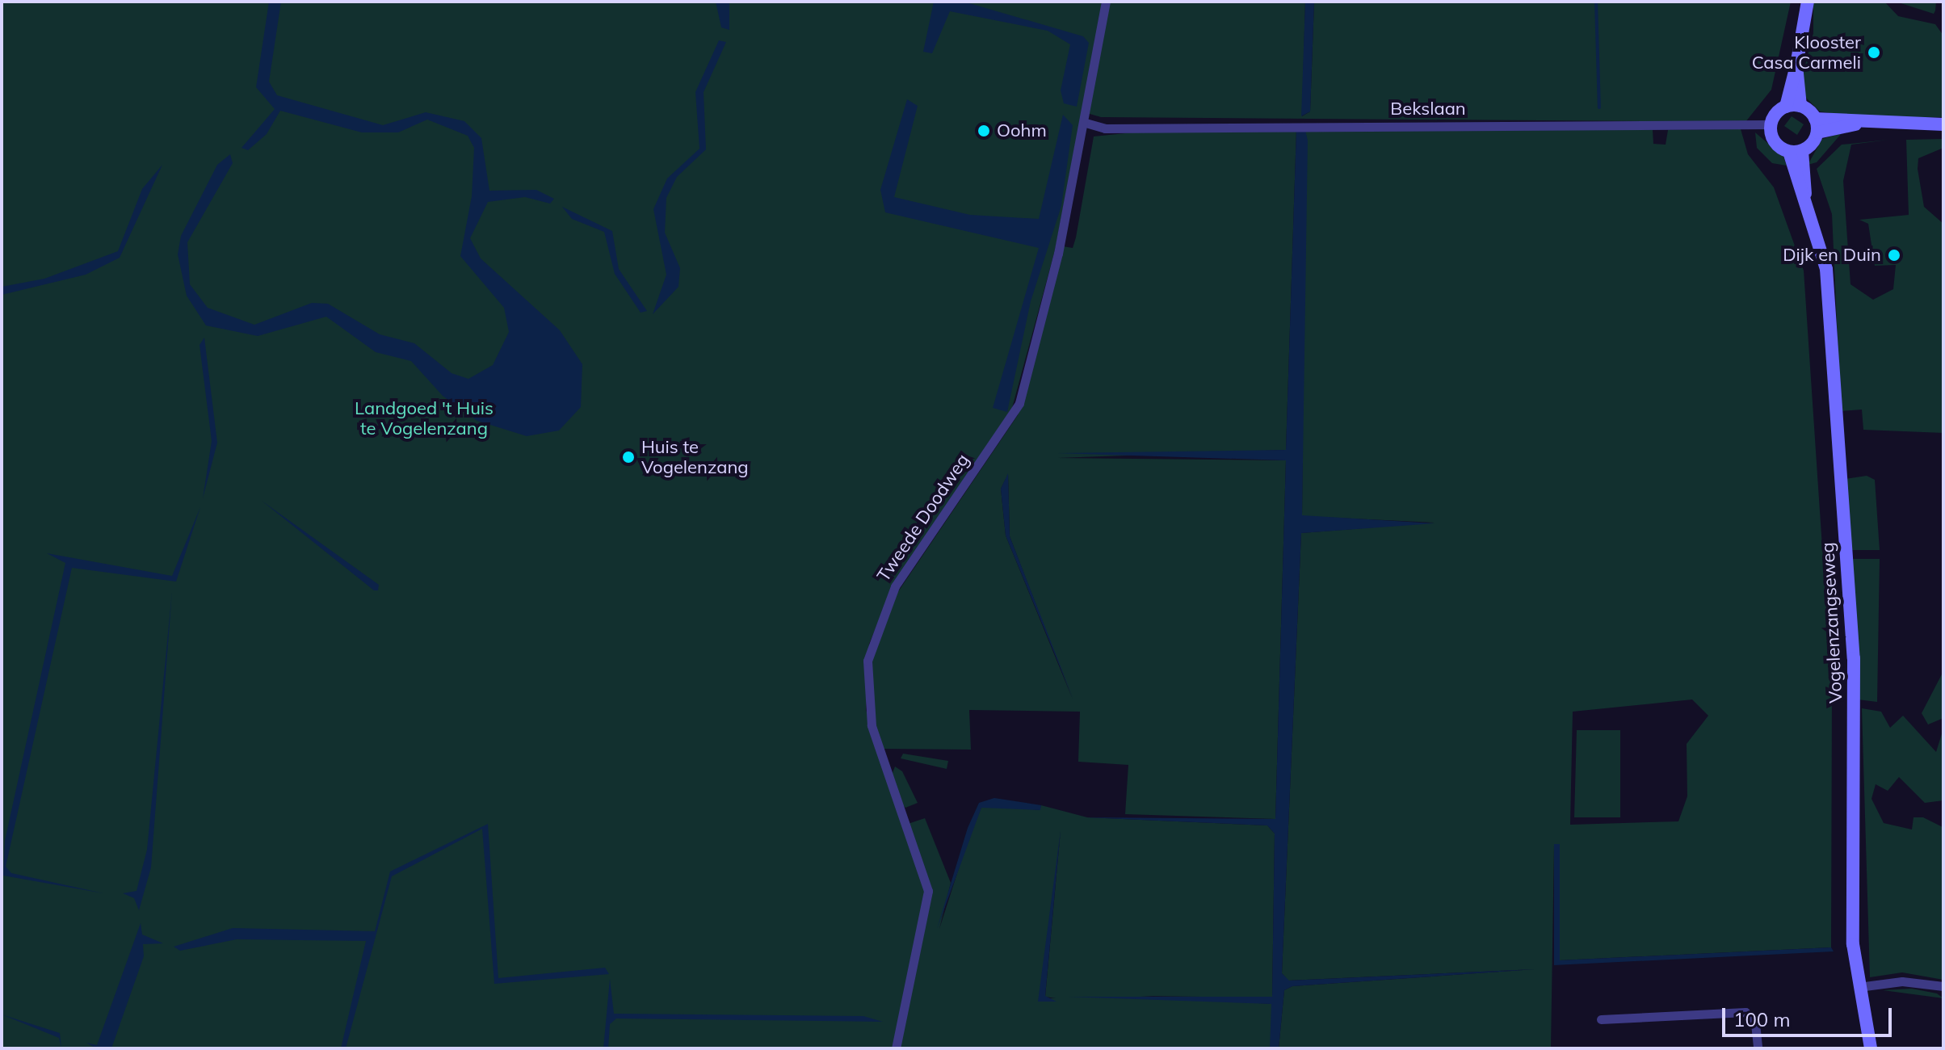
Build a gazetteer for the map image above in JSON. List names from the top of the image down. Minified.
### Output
{"streets":{"main road":["Vogelenzangseweg"],"street":["Bekslaan","Tweede Doodweg"]},"crossings":[["Bekslaan","Tweede Doodweg"],["Bekslaan","Vogelenzangseweg"]],"parks":["Landgoed 't Huis te Vogelenzang"],"places":["Klooster Casa Carmeli","Oohm","Dijk en Duin","Huis te Vogelenzang"],"scale_bar":"100 m"}
